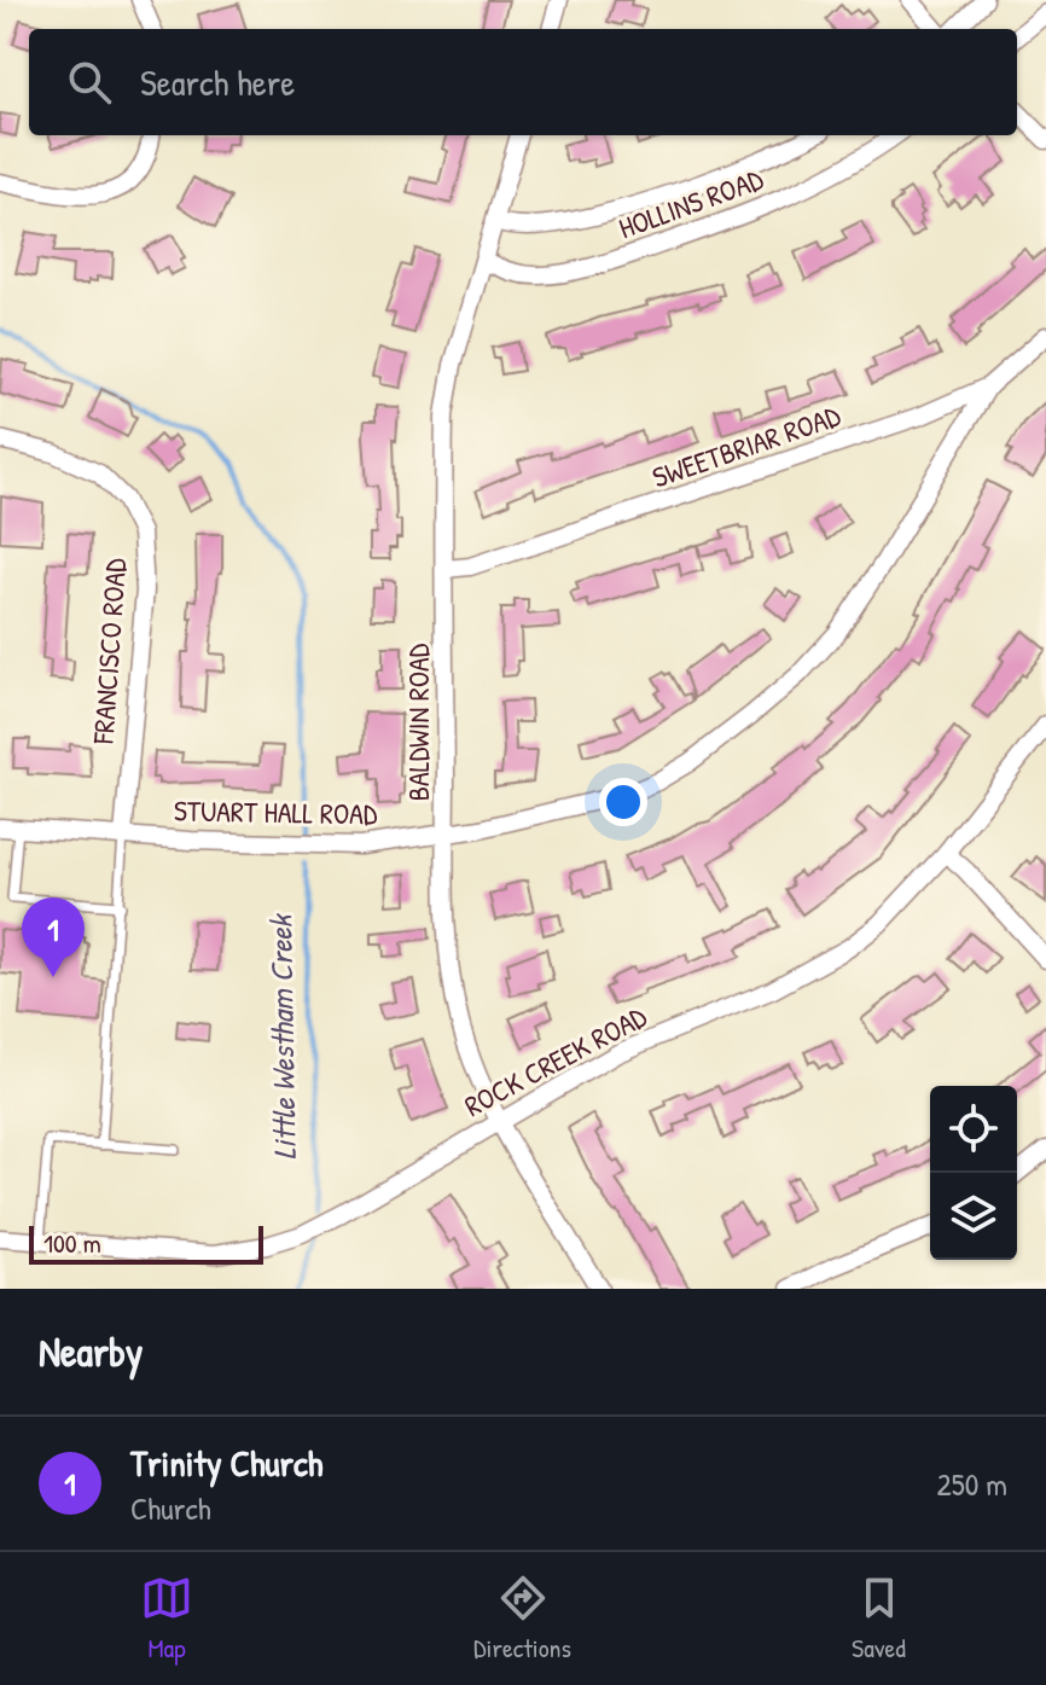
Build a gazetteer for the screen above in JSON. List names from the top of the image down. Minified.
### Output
{"streets":{"street":["HOLLINS ROAD","SWEETBRIAR ROAD","FRANCISCO ROAD","BALDWIN ROAD","STUART HALL ROAD","ROCK CREEK ROAD"]},"crossings":[["HOLLINS ROAD","BALDWIN ROAD"],["SWEETBRIAR ROAD","BALDWIN ROAD"],["SWEETBRIAR ROAD","STUART HALL ROAD"],["FRANCISCO ROAD","STUART HALL ROAD"],["BALDWIN ROAD","STUART HALL ROAD"],["BALDWIN ROAD","ROCK CREEK ROAD"]],"water":["Little Westham Creek"],"scale_bar":"100 m","page":{"search":"Search here","pins":"1","scale":"100 m","heading":"Nearby","list":[{"mark":"1","name":"Trinity Church","note":"Church","value":"250 m"}],"nav":["Map","Directions","Saved"]}}
